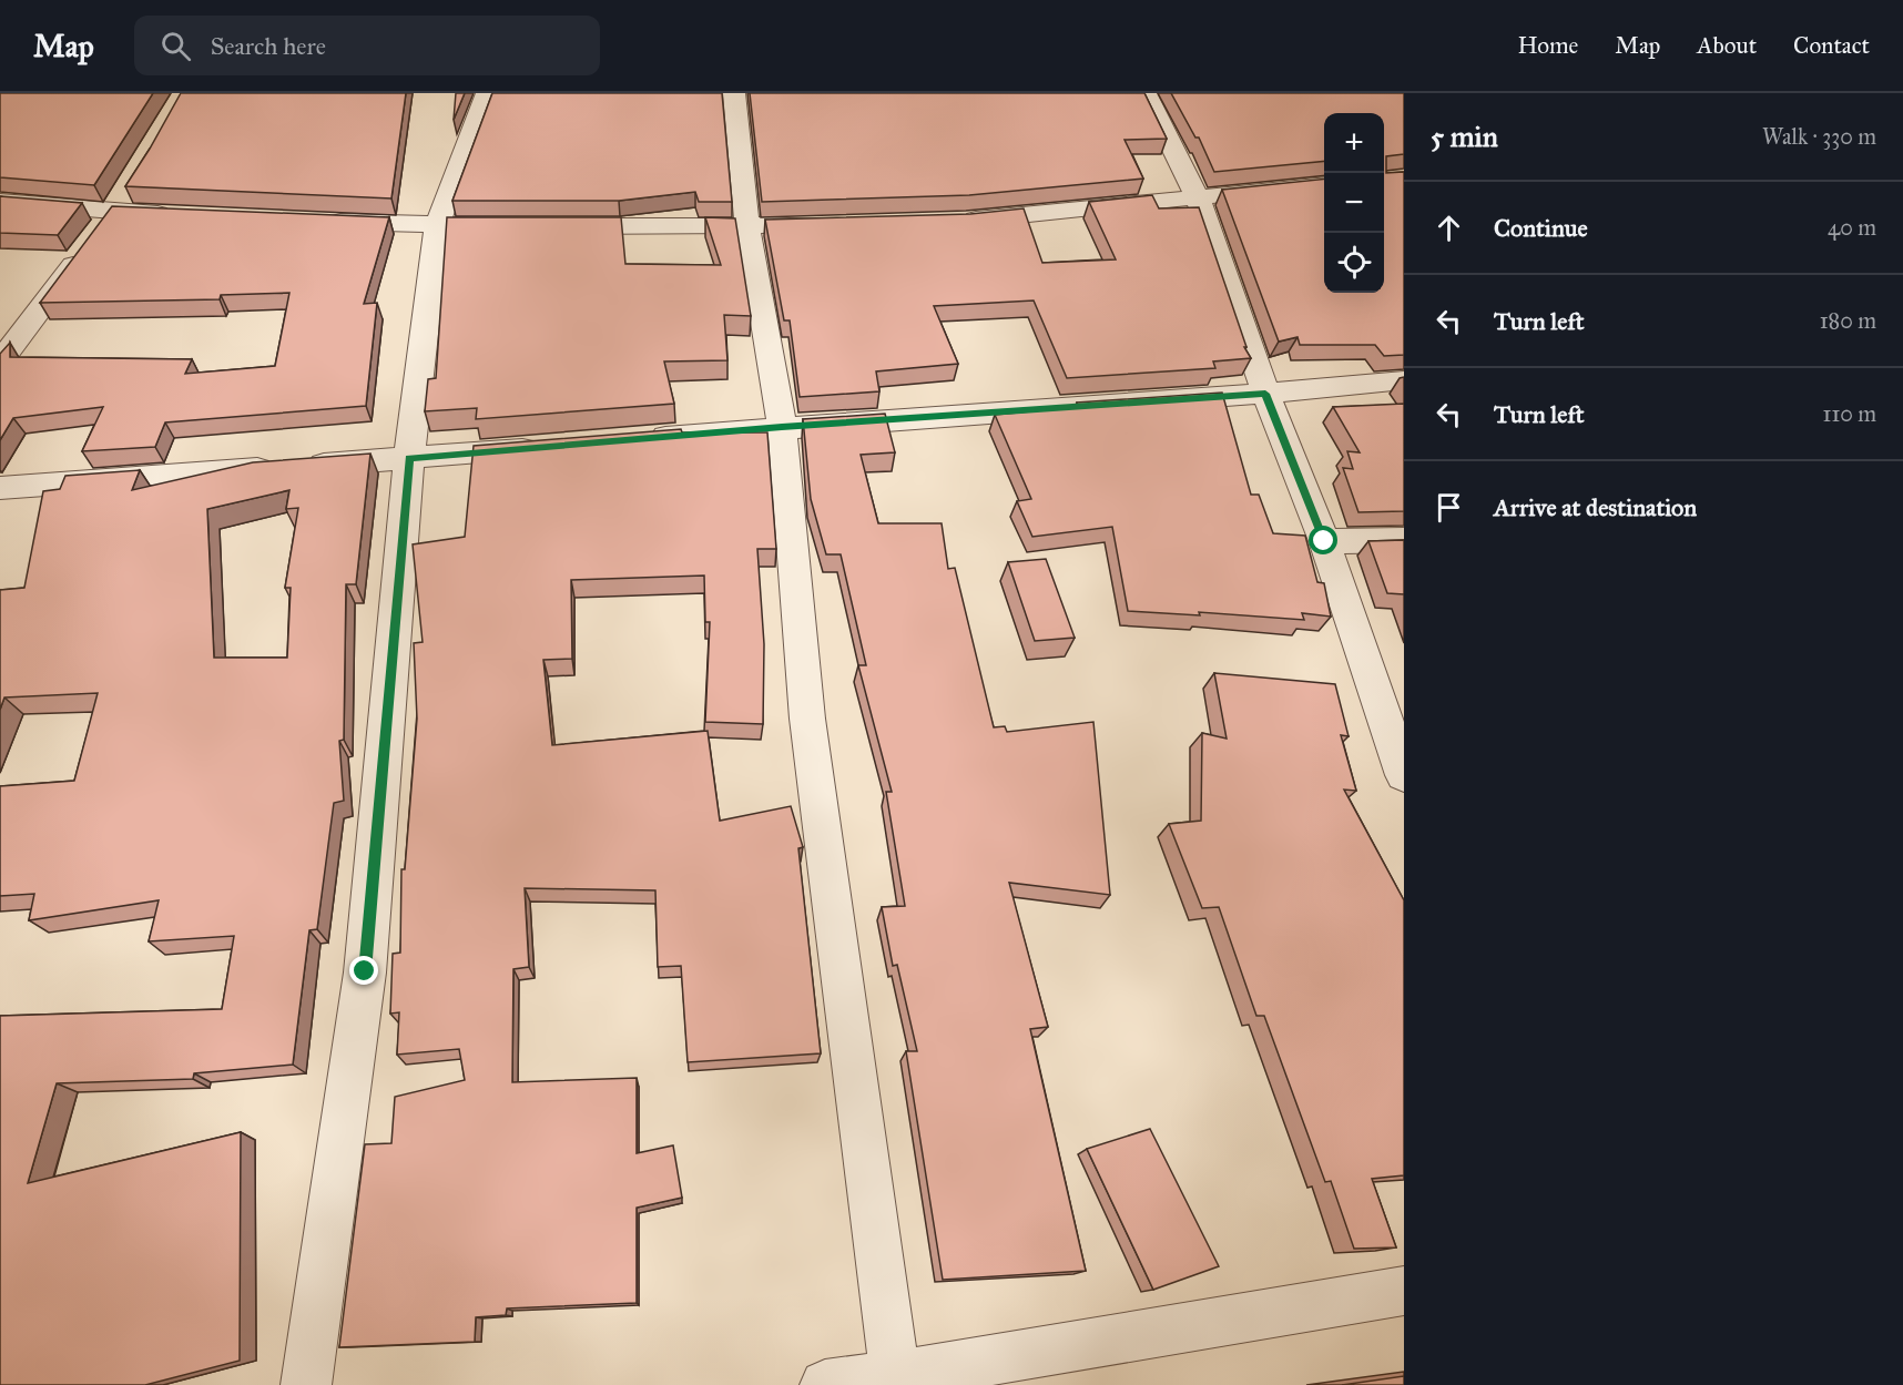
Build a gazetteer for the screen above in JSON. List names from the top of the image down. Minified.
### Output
{"page":{"header":"Map","search":"Search here","nav":["Home","Map","About","Contact"],"heading":["5 min","Walk · 330 m"],"map_buttons":["+","−"],"list":[["Continue","40 m"],["Turn left","180 m"],["Turn left","110 m"],"Arrive at destination"]}}
